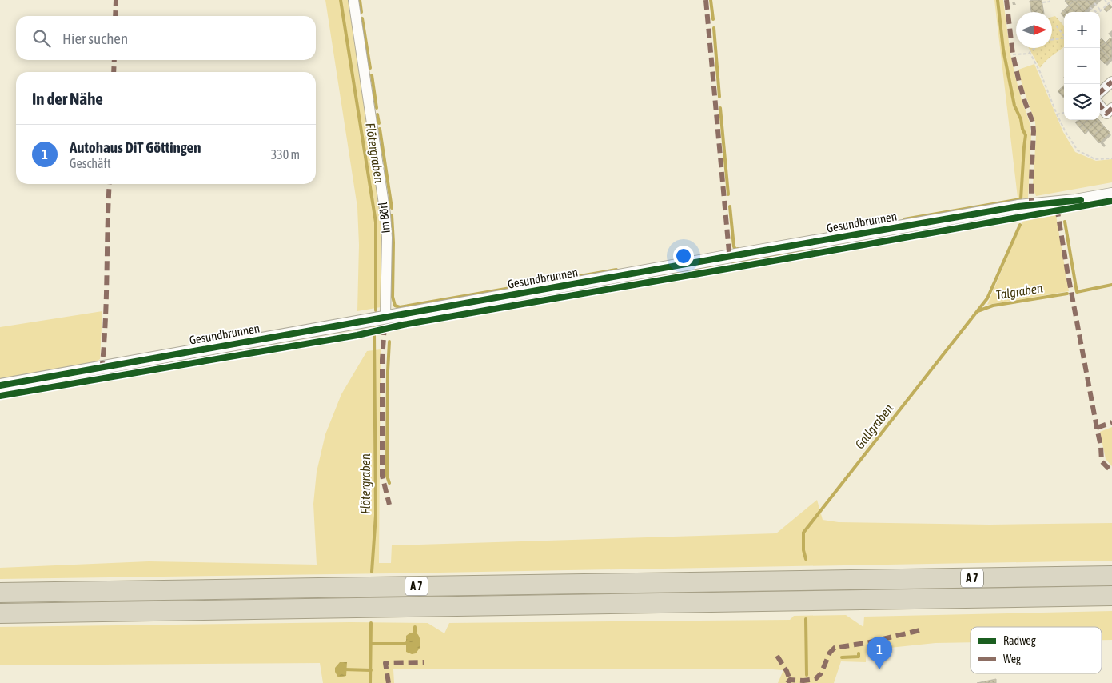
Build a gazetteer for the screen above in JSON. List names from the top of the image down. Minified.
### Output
{"streets":{"highway":["A 7"],"street":["Im Börl","Gesundbrunnen"]},"crossings":[["Im Börl","Gesundbrunnen"]],"water":["Flötergraben","Talgraben","Gallgraben"],"legend":["Radweg","Weg"],"north":"right","page":{"map_buttons":["+","−"],"search":"Hier suchen","heading":"In der Nähe","list":[{"mark":"1","name":"Autohaus DiT Göttingen","note":"Geschäft","value":"330 m"}],"pins":"1"}}
